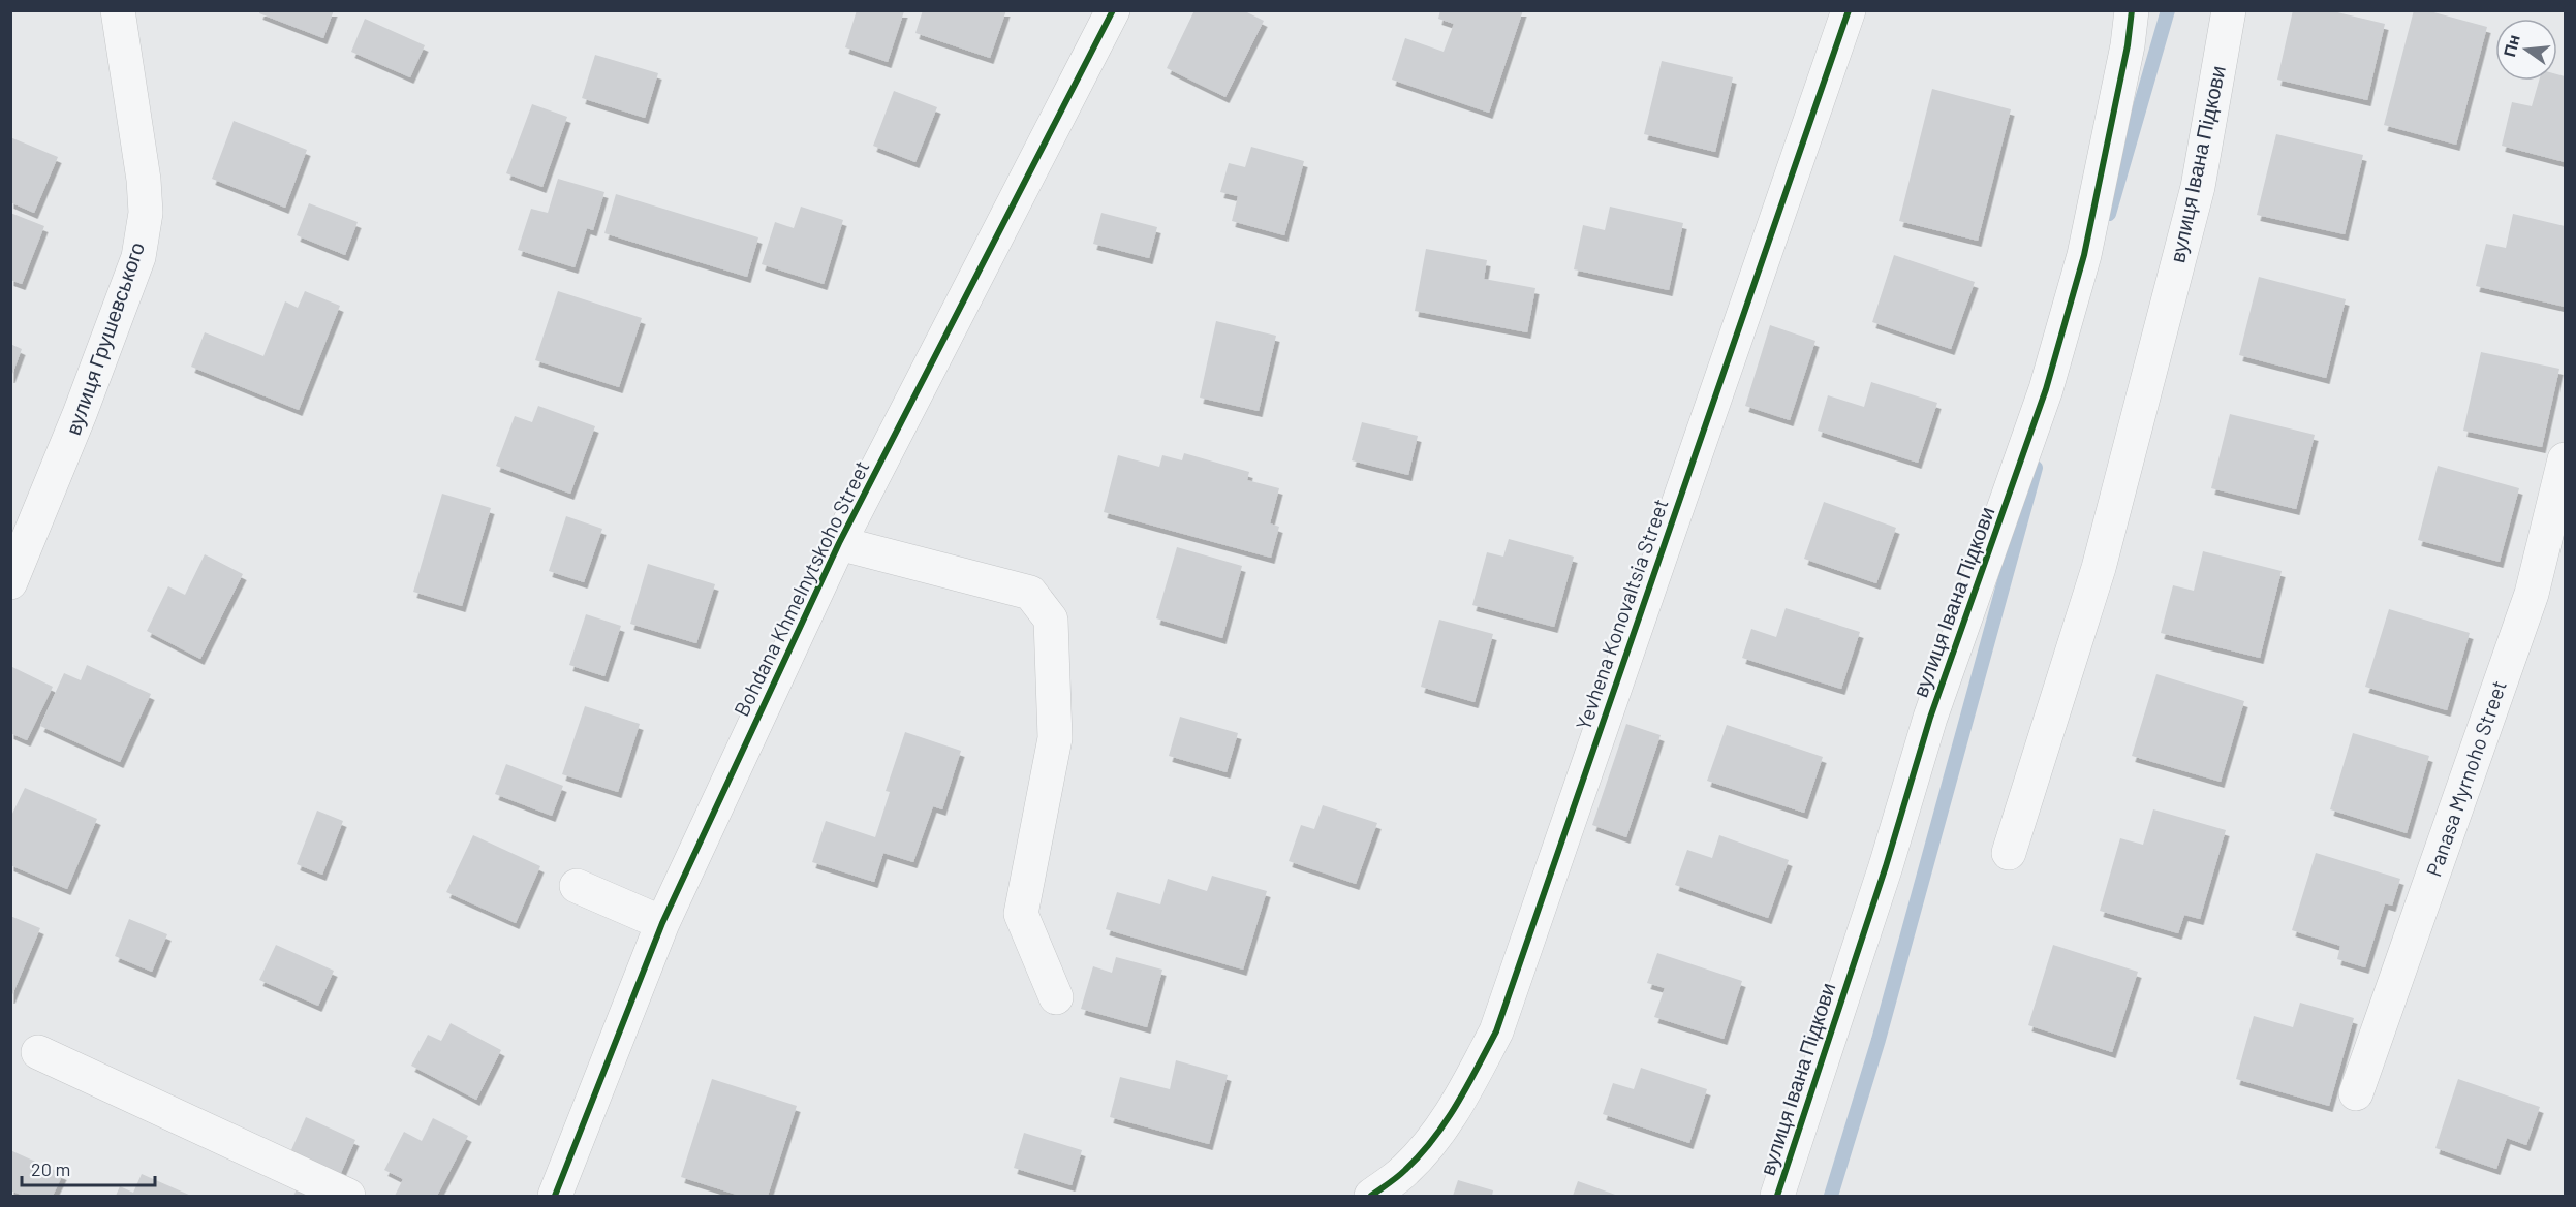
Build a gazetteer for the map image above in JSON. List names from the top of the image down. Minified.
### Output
{"streets":{"street":["вулиця Івана Підкови","вулиця Грушевського","Bohdana Khmelnytskoho Street","Yevhena Konovaltsia Street","Panasa Myrnoho Street"]},"scale_bar":"20 m","north":"left"}
